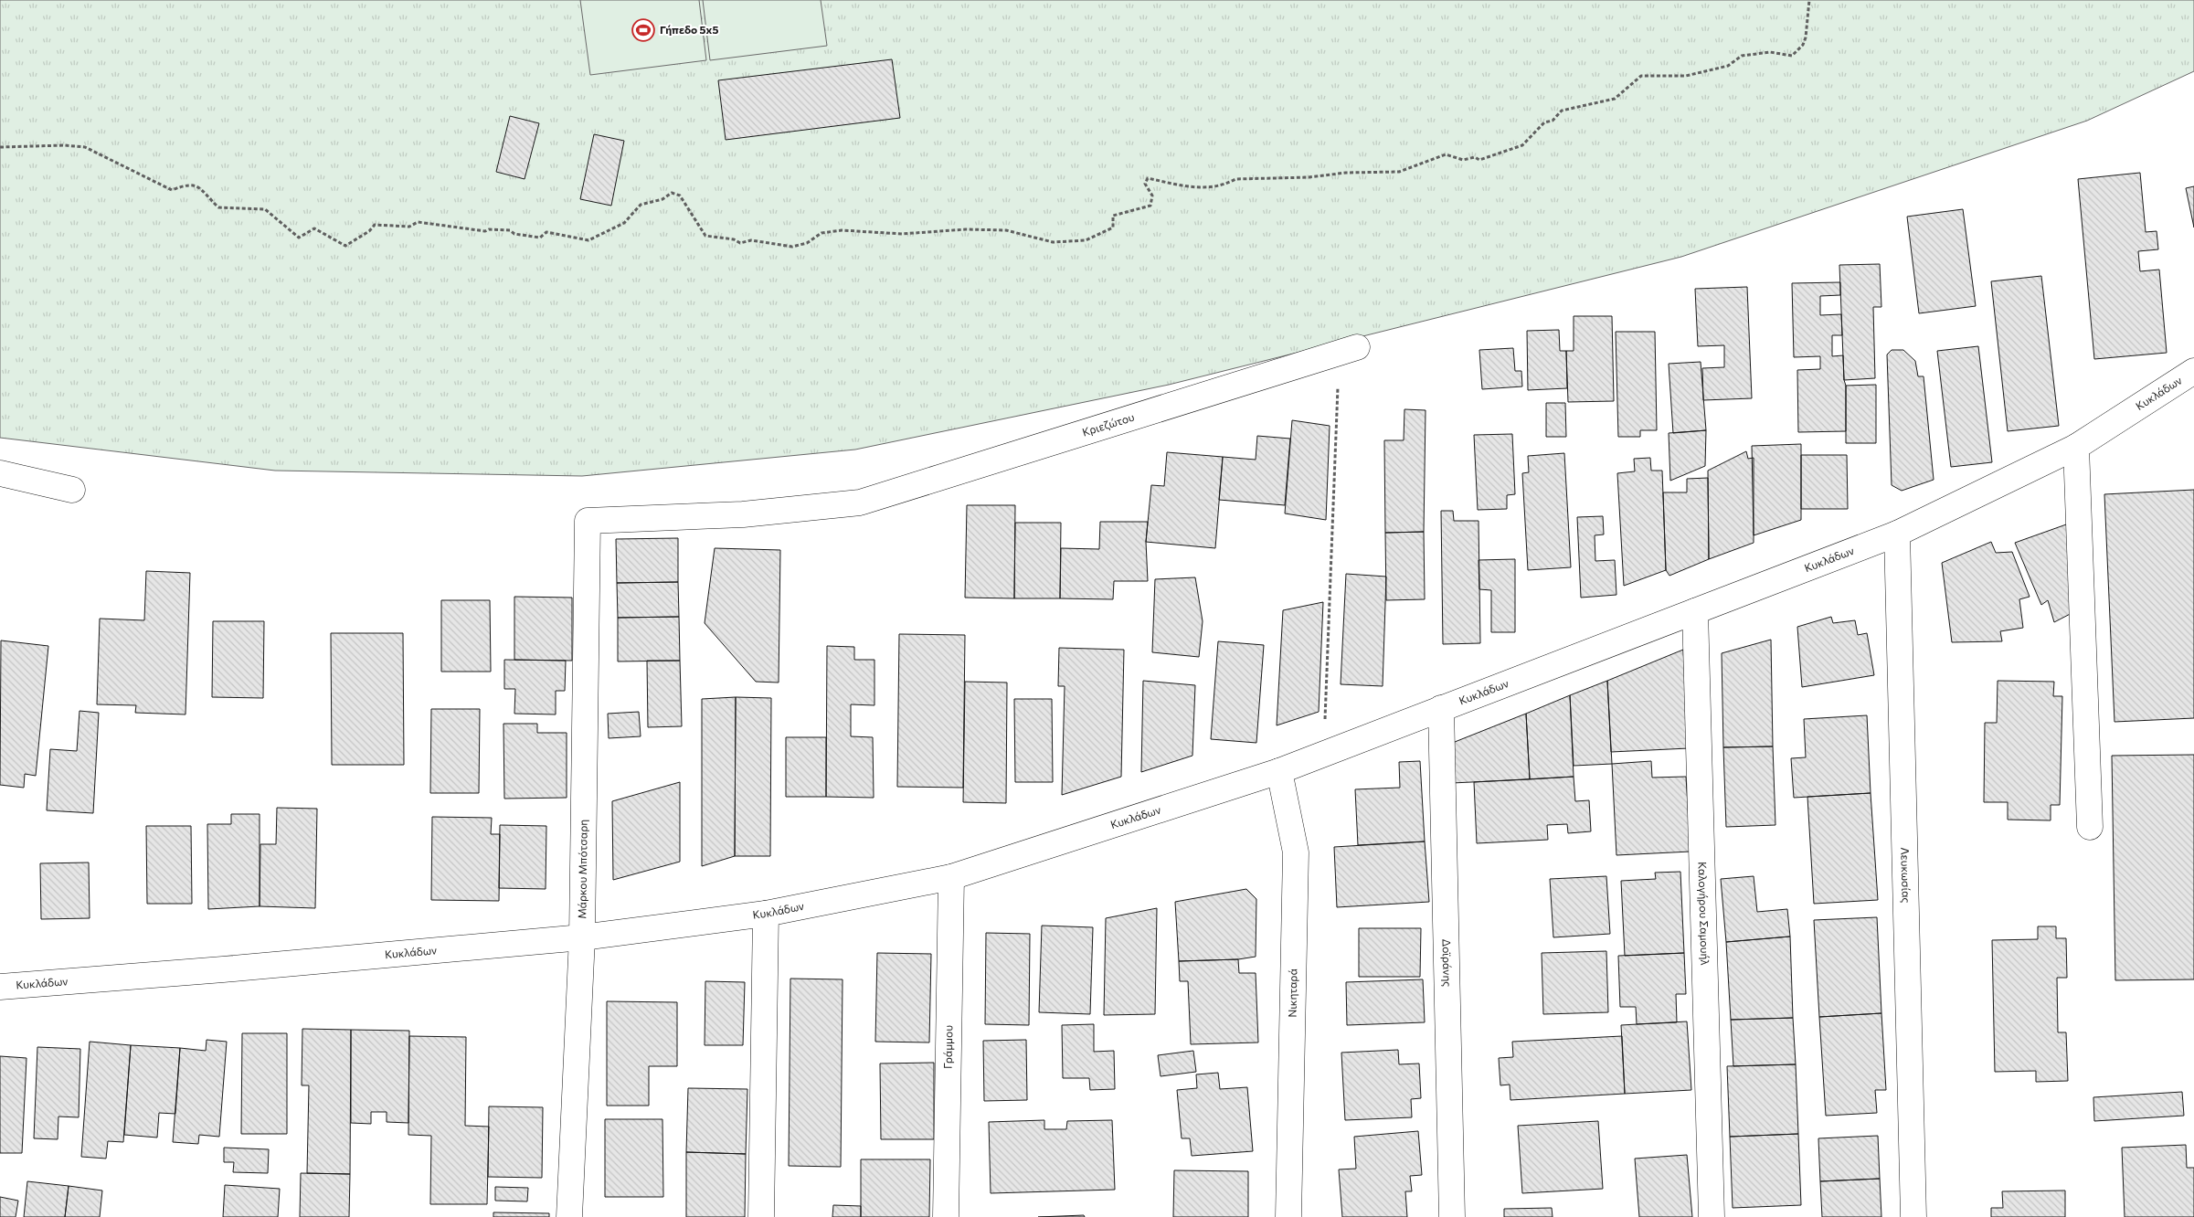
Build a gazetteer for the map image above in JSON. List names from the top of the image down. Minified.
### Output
{"streets":{"street":["Κυκλάδων","Κριεζώτου","Μάρκου Μπότσαρη","Λευκωσίας","Καλογήρου Σαμουήλ","Δοϊράνης","Νικηταρά","Γράμμου"]},"crossings":[["Κυκλάδων","Μάρκου Μπότσαρη"],["Κυκλάδων","Λευκωσίας"],["Κυκλάδων","Καλογήρου Σαμουήλ"],["Κυκλάδων","Δοϊράνης"],["Κυκλάδων","Νικηταρά"],["Κυκλάδων","Γράμμου"],["Κριεζώτου","Μάρκου Μπότσαρη"]],"places":{"sports":["Γήπεδο 5x5"]}}
